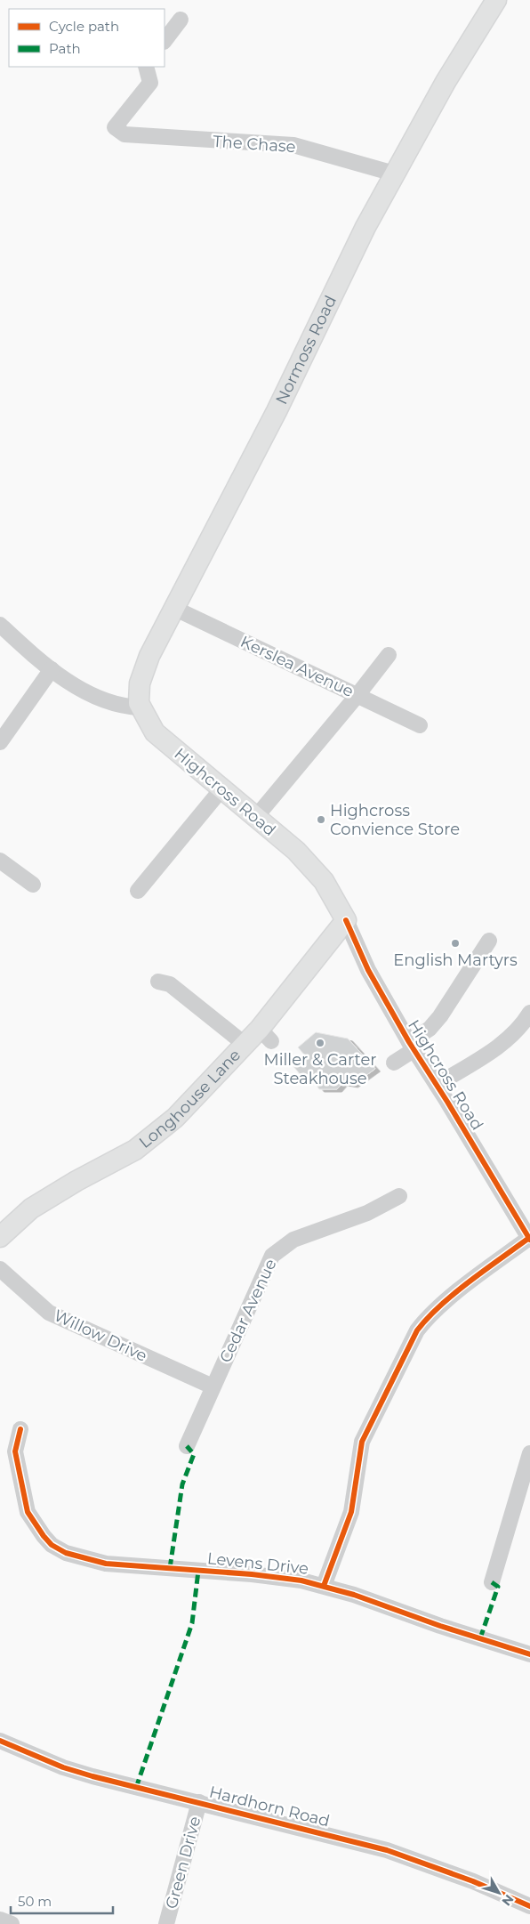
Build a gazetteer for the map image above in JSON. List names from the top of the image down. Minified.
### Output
{"streets":{"main road":["Normoss Road","Highcross Road","Longhouse Lane"],"street":["The Chase","Kerslea Avenue","Cedar Avenue","Willow Drive","Levens Drive","Hardhorn Road","Green Drive"]},"crossings":[["The Chase","Normoss Road"],["Normoss Road","Kerslea Avenue"],["Normoss Road","Highcross Road"],["Highcross Road","Longhouse Lane"],["Cedar Avenue","Willow Drive"],["Hardhorn Road","Green Drive"]],"places":["Highcross Convience Store","English Martyrs","Miller & Carter Steakhouse"],"legend":["Cycle path","Path"],"scale_bar":"50 m","north":"bottom right"}
